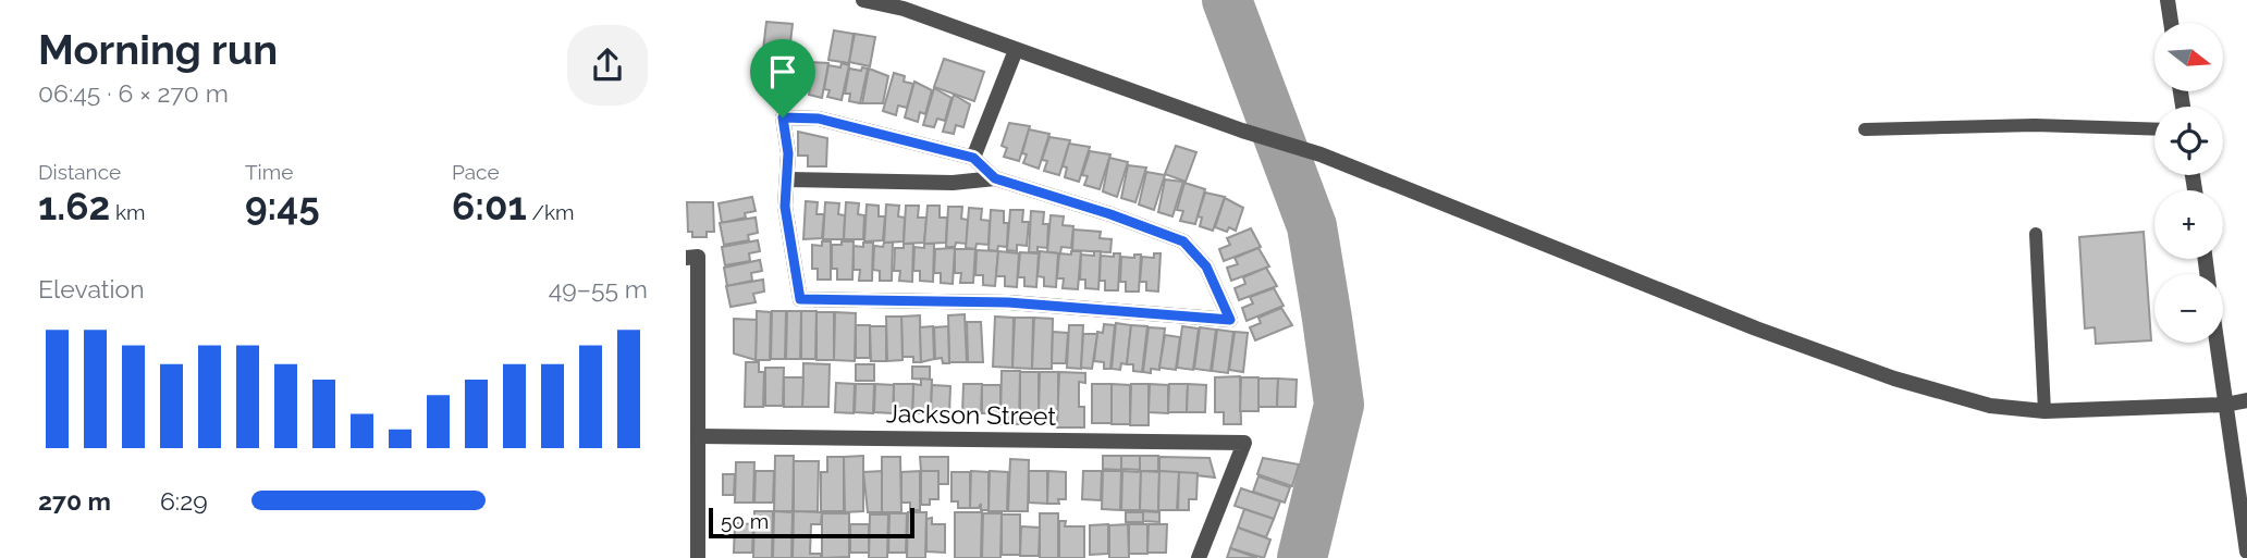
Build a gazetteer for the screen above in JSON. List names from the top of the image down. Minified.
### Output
{"streets":{"street":["Jackson Street"]},"scale_bar":"50 m","north":"right","page":{"heading":["Morning run","06:45 · 6 × 270 m"],"map_buttons":["+","−"],"stats":[["Distance","1.62 km"],["Time","9:45"],["Pace","6:01 /km"]],"chart":["Elevation","49–55 m"],"list":[{"name":"270 m","note":"6:29"}],"scale":"50 m"}}
